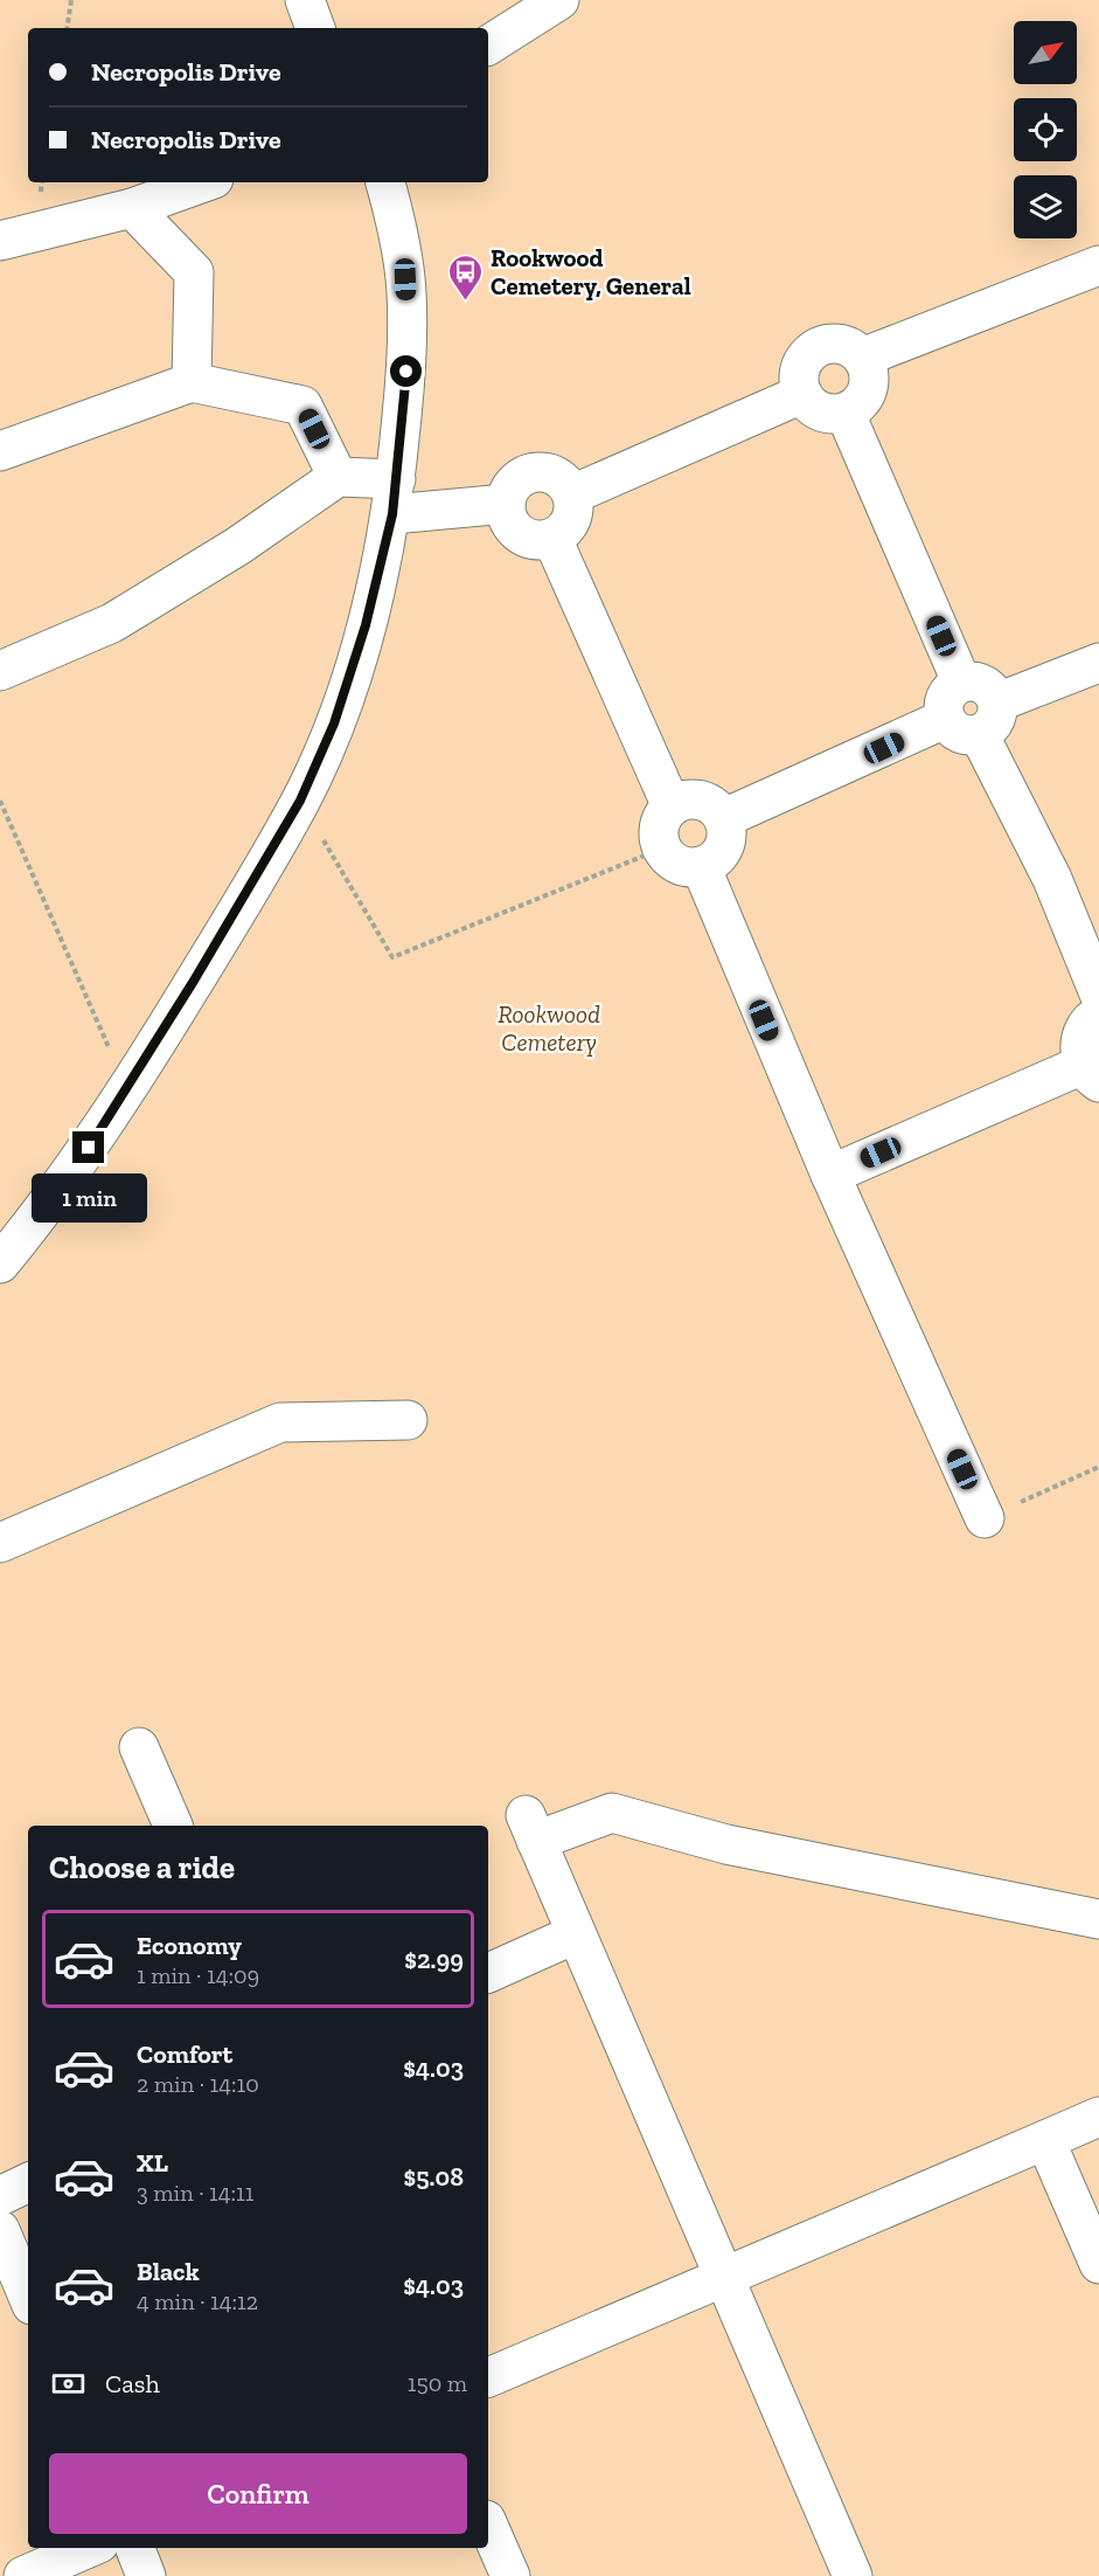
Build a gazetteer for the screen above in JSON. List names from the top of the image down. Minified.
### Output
{"parks":["Rookwood Cemetery"],"places":{"bus stop":["Rookwood Cemetery, General"]},"north":"top right","page":{"banner":["Necropolis Drive","Necropolis Drive"],"bubble":"1 min","heading":"Choose a ride","list":[{"name":"Economy","note":"1 min · 14:09","value":"$2.99"},{"name":"Comfort","note":"2 min · 14:10","value":"$4.03"},{"name":"XL","note":"3 min · 14:11","value":"$5.08"},{"name":"Black","note":"4 min · 14:12","value":"$4.03"}],"pay":["Cash","150 m"],"buttons":"Confirm"}}
